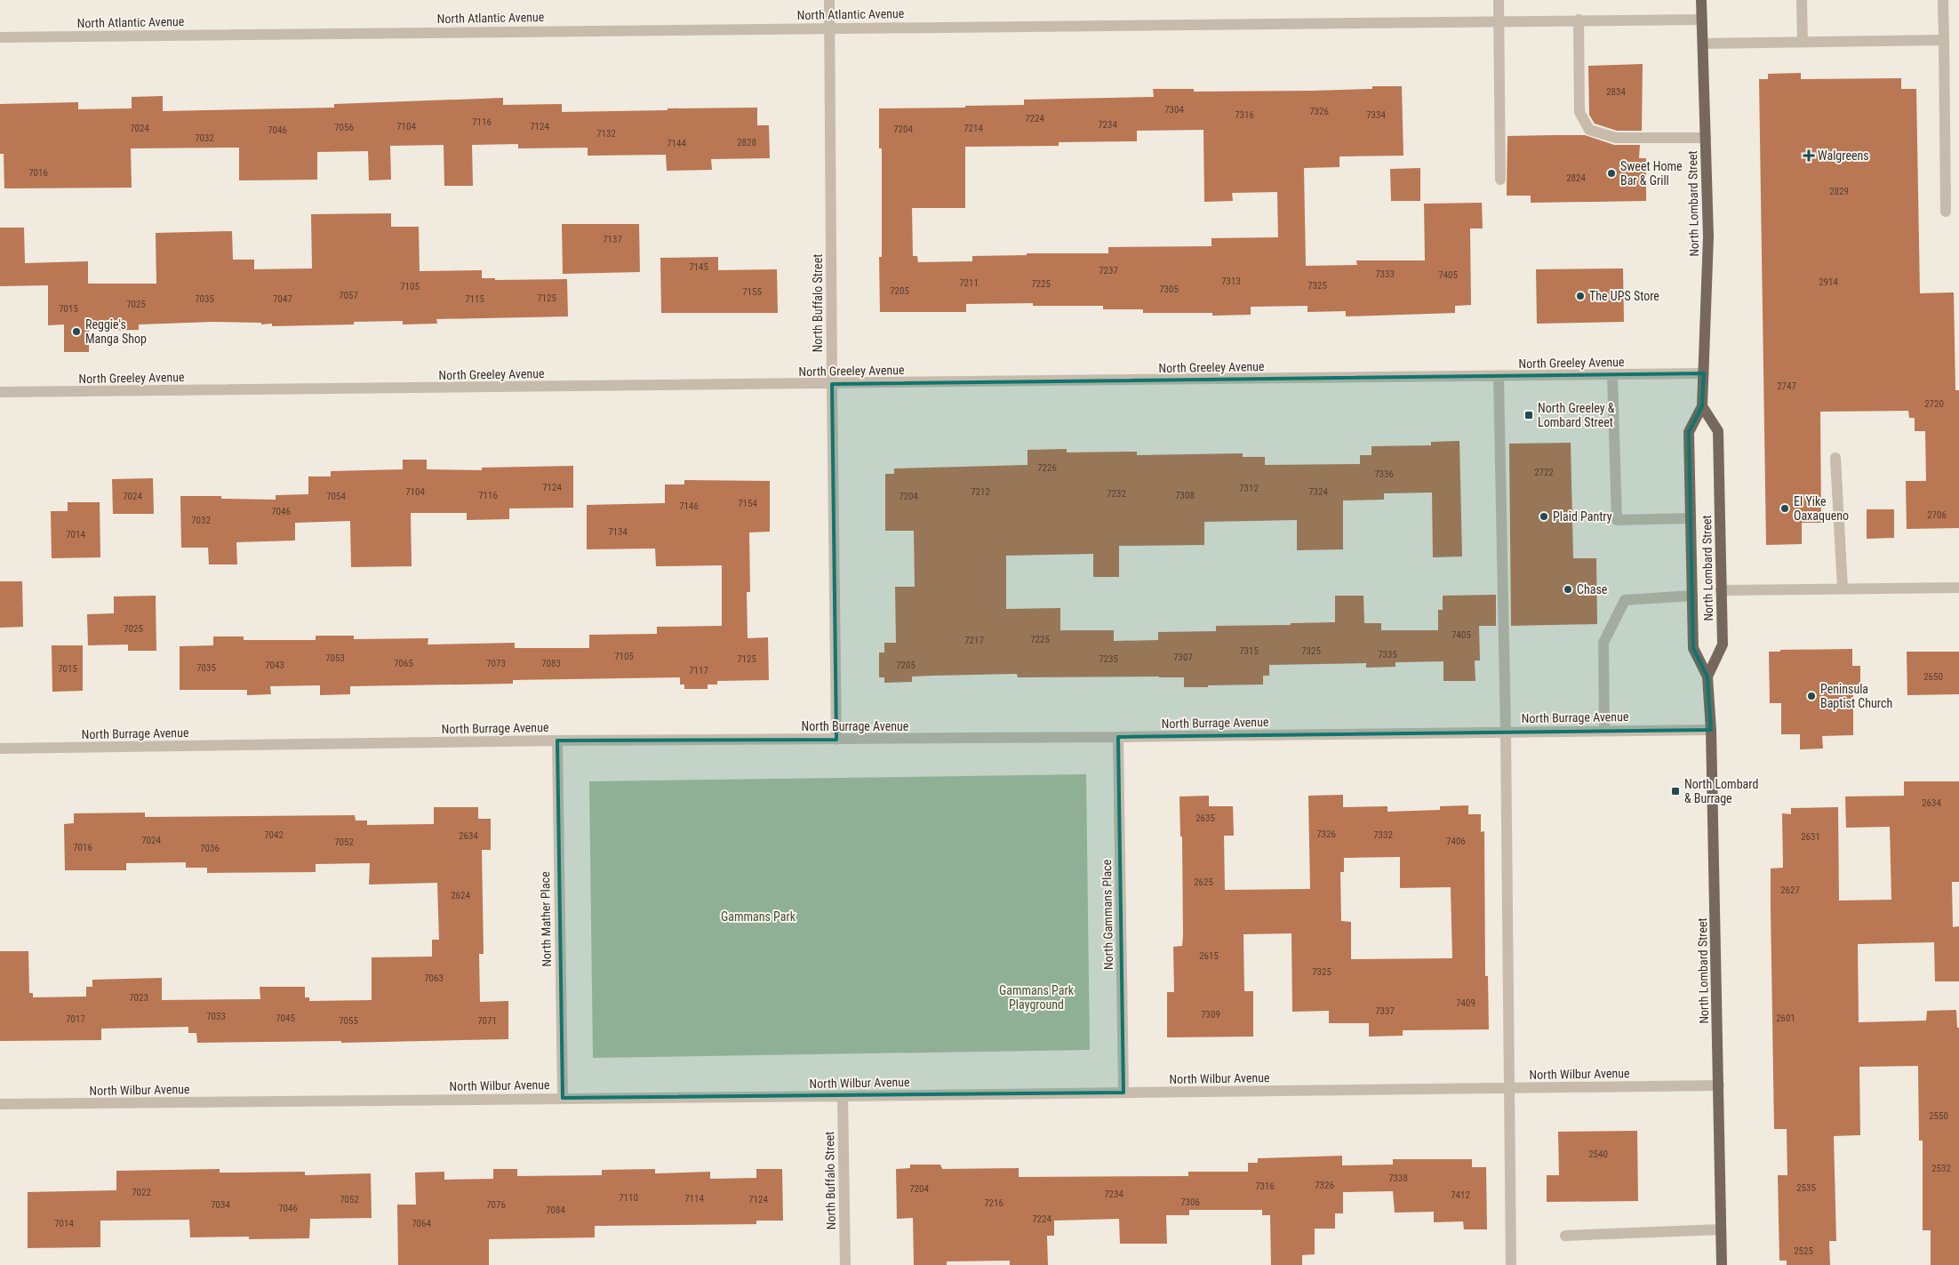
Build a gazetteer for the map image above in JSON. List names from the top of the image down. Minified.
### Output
{"streets":{"main road":["North Lombard Street"],"street":["North Atlantic Avenue","North Buffalo Street","North Greeley Avenue","North Burrage Avenue","North Gammans Place","North Mather Place","North Wilbur Avenue"]},"crossings":[["North Atlantic Avenue","North Lombard Street"],["North Atlantic Avenue","North Buffalo Street"],["North Lombard Street","North Greeley Avenue"],["North Lombard Street","North Burrage Avenue"],["North Lombard Street","North Wilbur Avenue"],["North Buffalo Street","North Greeley Avenue"],["North Buffalo Street","North Burrage Avenue"],["North Buffalo Street","North Wilbur Avenue"],["North Burrage Avenue","North Gammans Place"],["North Burrage Avenue","North Mather Place"],["North Gammans Place","North Wilbur Avenue"],["North Mather Place","North Wilbur Avenue"]],"parks":["Gammans Park","Gammans Park Playground"],"places":{"health":["Walgreens"],"other":["Sweet Home Bar & Grill","The UPS Store","Reggie's Manga Shop","El Yike Oaxaqueno","Plaid Pantry","Chase","Peninsula Baptist Church"],"transit":["North Greeley & Lombard Street","North Lombard & Burrage"]},"house_numbers":["2834","7304","7326","7316","7334","7224","7116","7234","7104","7124","7056","7024","7214","7204","7046","7132","7032","2828","7144","7016","2824","2829","7137","7145","7237","7333","7405","7313","2914","7211","7225","7325","7105","7305","7205","7155","7057","7125","7035","7047","7115","7025","7015","2747","2720","7226","2722","7336","7124","7312","7104","7212","7324","7232","7116","7308","7024","7054","7204","7154","7146","7046","2706","7032","7134","7014","7025","7405","7225","7217","7315","7325","7335","7105","7307","7053","7125","7235","7065","7073","7083","7043","7205","7035","7015","7117","2650","2634","2635","7326","7042","7332","2634","2631","7024","7406","7052","7016","7036","2625","2627","2624","2615","7325","7063","7023","7409","7337","7309","7033","7045","2601","7017","7055","7071","2550","2540","2532","7338","7326","7316","2535","7204","7022","7234","7412","7110","7114","7052","7124","7306","7216","7034","7076","7046","7084","7224","7014","7064","2525"]}
